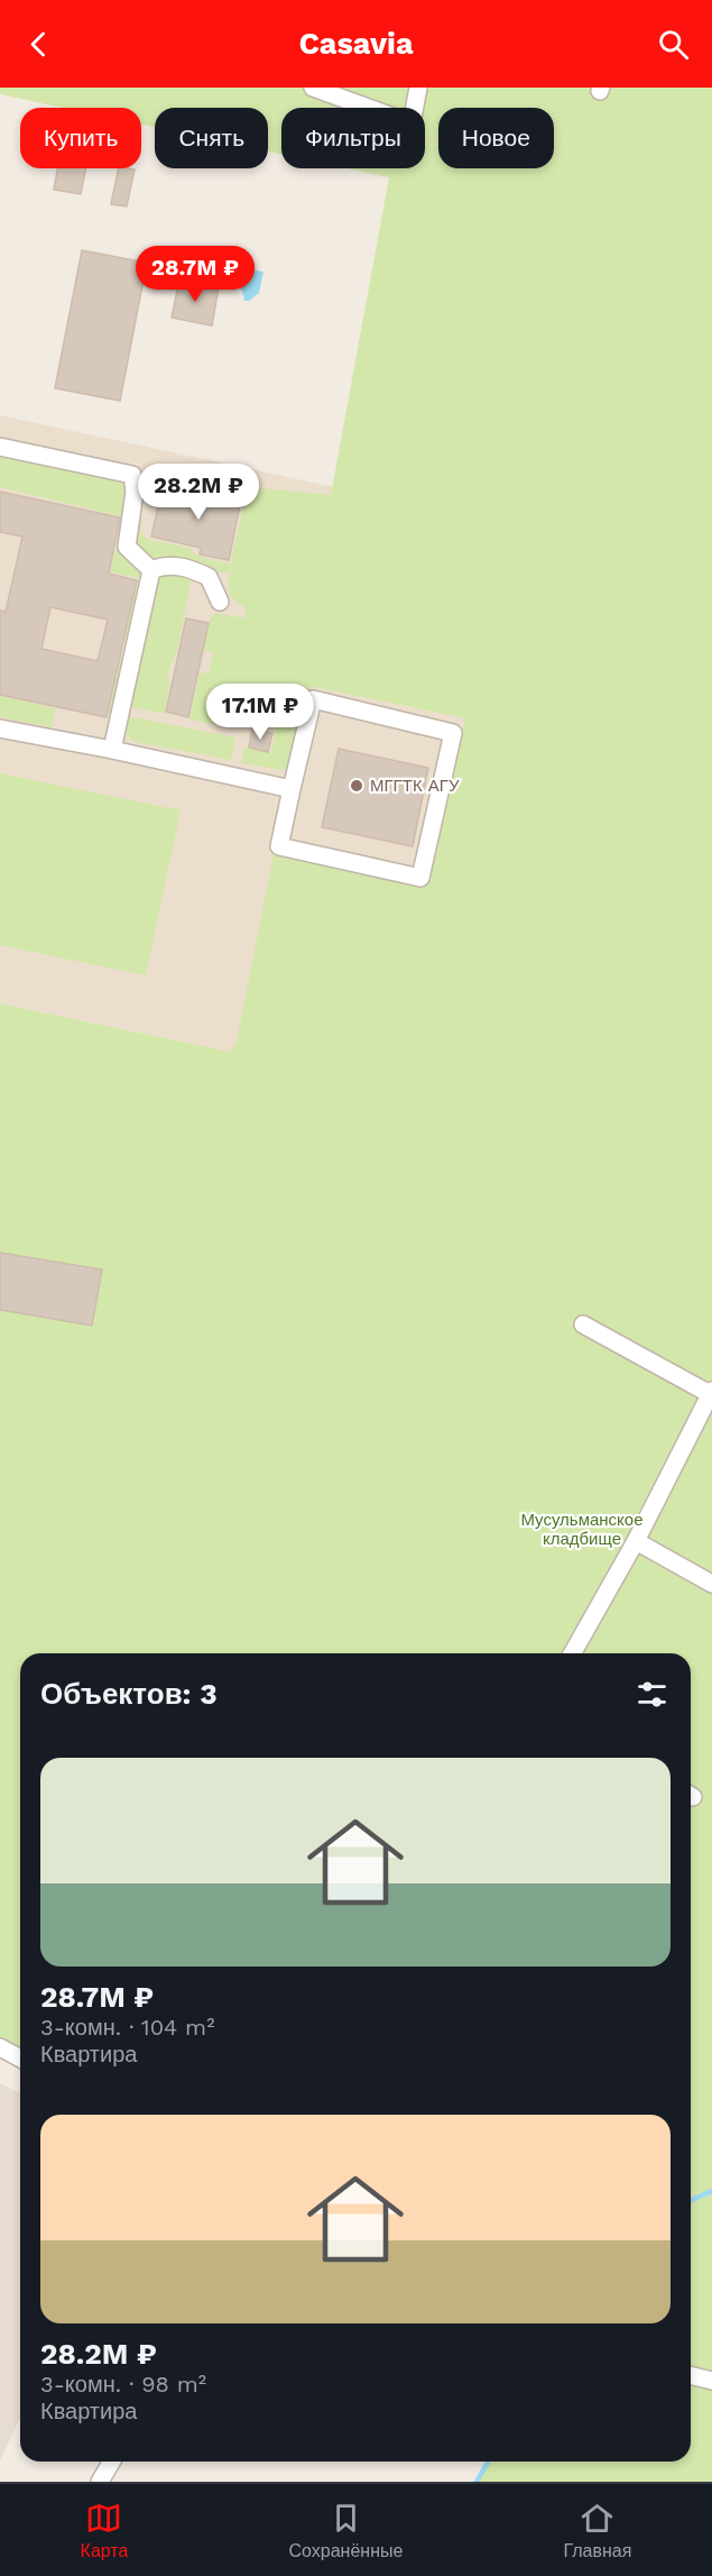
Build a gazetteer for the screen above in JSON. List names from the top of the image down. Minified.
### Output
{"parks":["Мусульманское кладбище"],"places":["МГГТК АГУ"],"page":{"header":"Casavia","chip":["Купить","Снять","Фильтры","Новое"],"price":["28.7M ₽","28.2M ₽","17.1M ₽"],"heading":"Объектов: 3","list":[{"name":"28.7M ₽","note":"3-комн. · 104 m² · Квартира"},{"name":"28.2M ₽","note":"3-комн. · 98 m² · Квартира"}],"tabs":["Карта","Сохранённые","Главная"]}}
